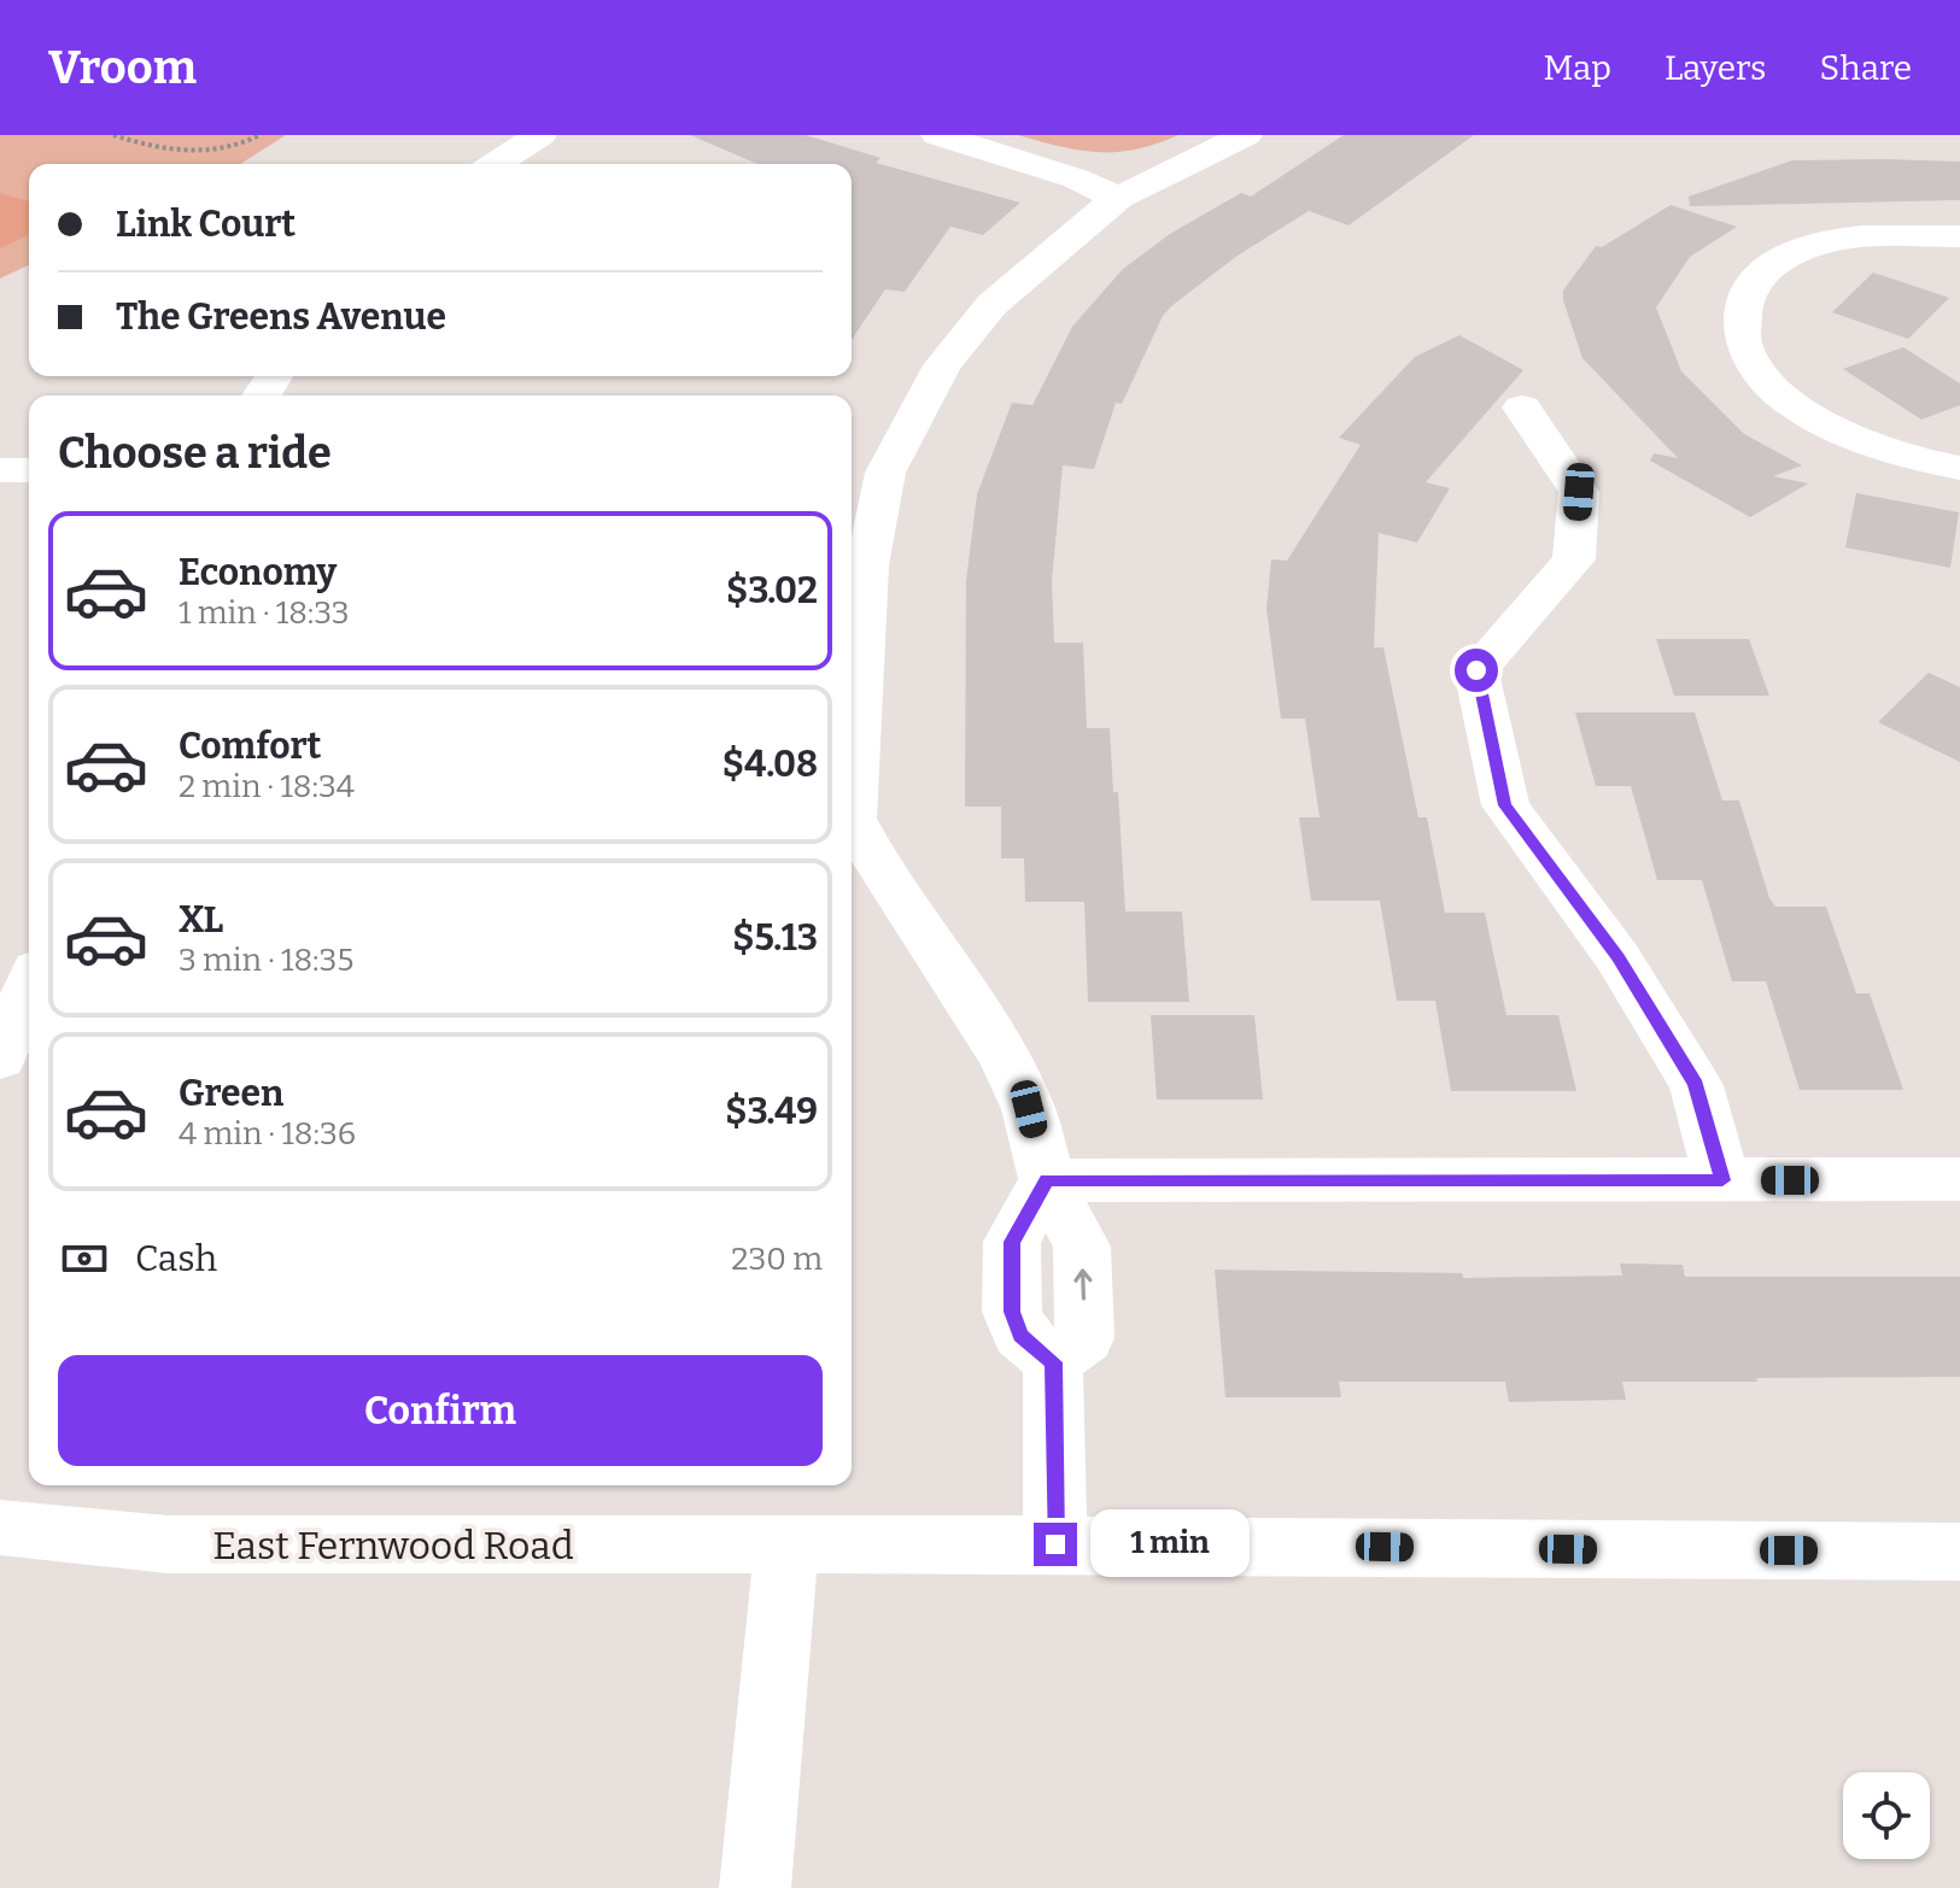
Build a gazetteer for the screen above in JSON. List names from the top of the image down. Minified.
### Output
{"streets":{"street":["East Fernwood Road"]},"page":{"header":"Vroom","nav":["Map","Layers","Share"],"banner":["Link Court","The Greens Avenue"],"heading":"Choose a ride","list":[{"name":"Economy","note":"1 min · 18:33","value":"$3.02"},{"name":"Comfort","note":"2 min · 18:34","value":"$4.08"},{"name":"XL","note":"3 min · 18:35","value":"$5.13"},{"name":"Green","note":"4 min · 18:36","value":"$3.49"}],"pay":["Cash","230 m"],"buttons":"Confirm","bubble":"1 min"}}
